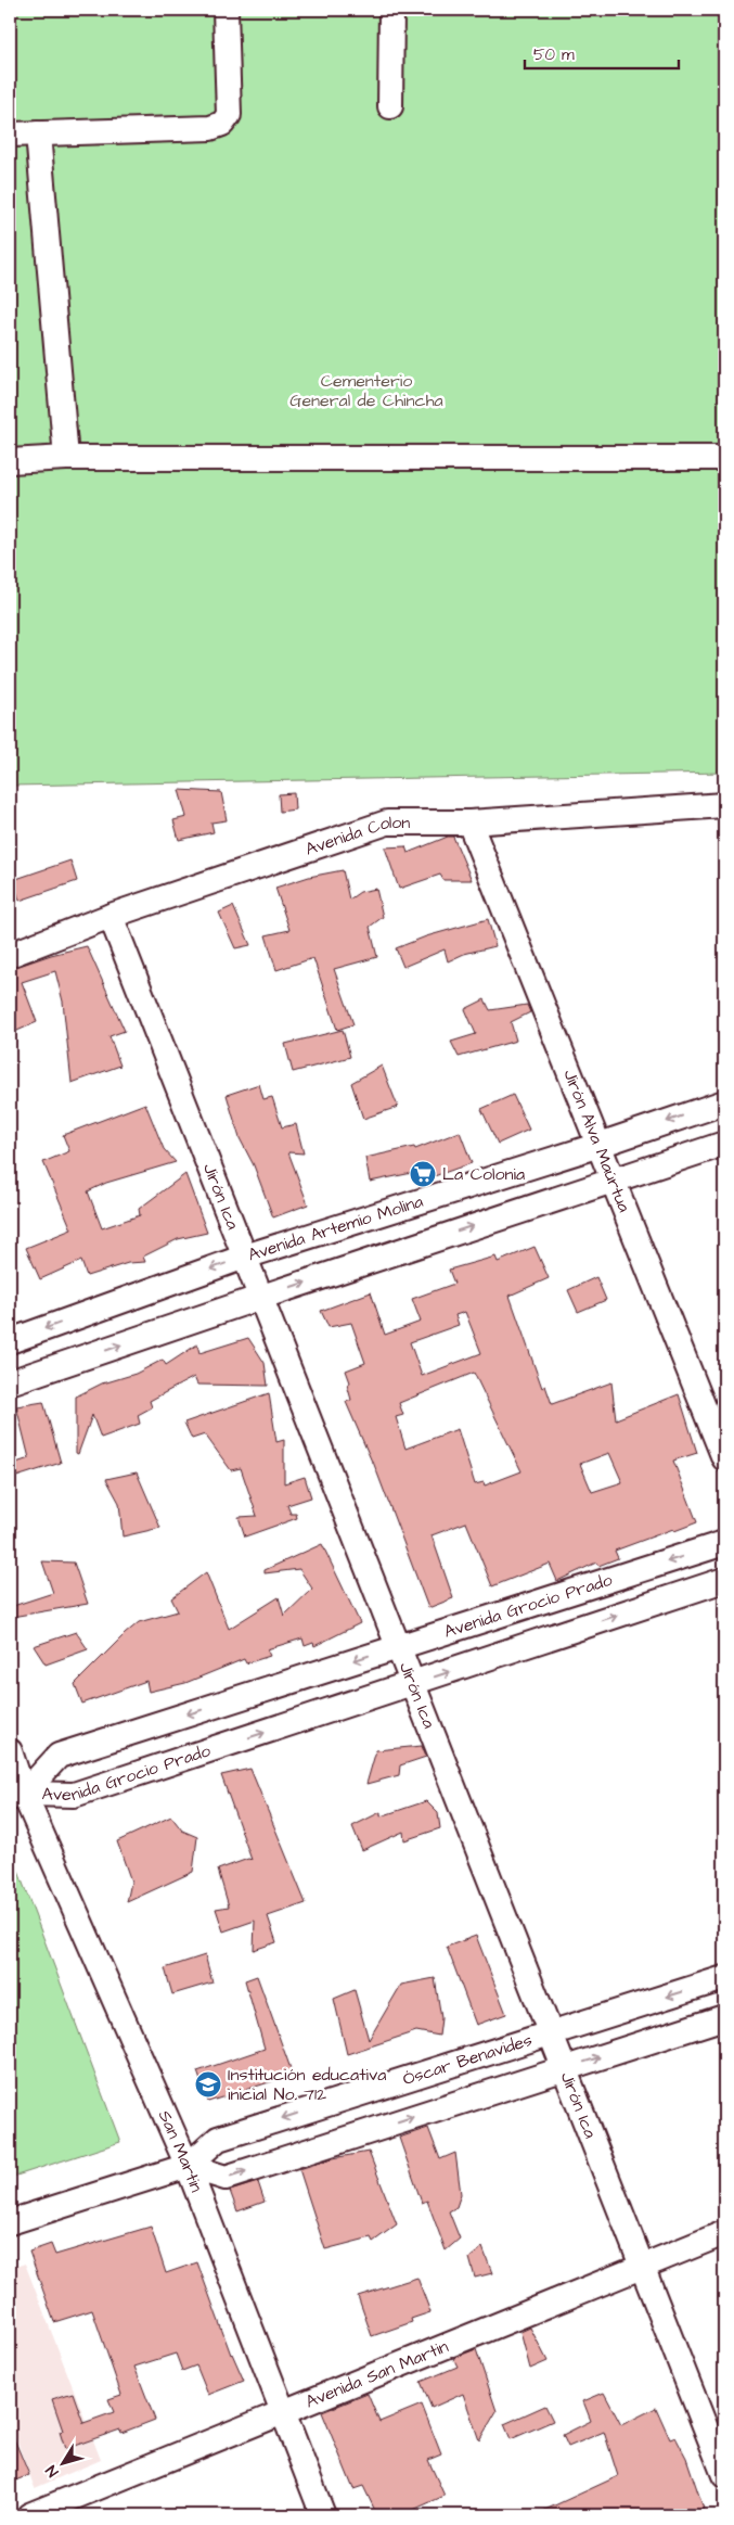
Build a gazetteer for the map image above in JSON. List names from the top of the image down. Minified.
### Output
{"streets":{"street":["Avenida Colon","Jirón Alva Maúrtua","Jirón Ica","Avenida Artemio Molina","Avenida Grocio Prado","Óscar Benavides","San Martin","Avenida San Martin"]},"crossings":[["Avenida Colon","Jirón Alva Maúrtua"],["Avenida Colon","Jirón Ica"],["Jirón Alva Maúrtua","Avenida Artemio Molina"],["Jirón Ica","Avenida Artemio Molina"],["Jirón Ica","Avenida Grocio Prado"],["Jirón Ica","Óscar Benavides"],["Jirón Ica","Avenida San Martin"],["Avenida Grocio Prado","San Martin"],["Óscar Benavides","San Martin"],["San Martin","Avenida San Martin"]],"parks":["Cementerio General de Chincha"],"places":{"supermarket":["La Colonia"],"school or university":["Institución educativa inicial No. 712"]},"scale_bar":"50 m","north":"bottom left"}
